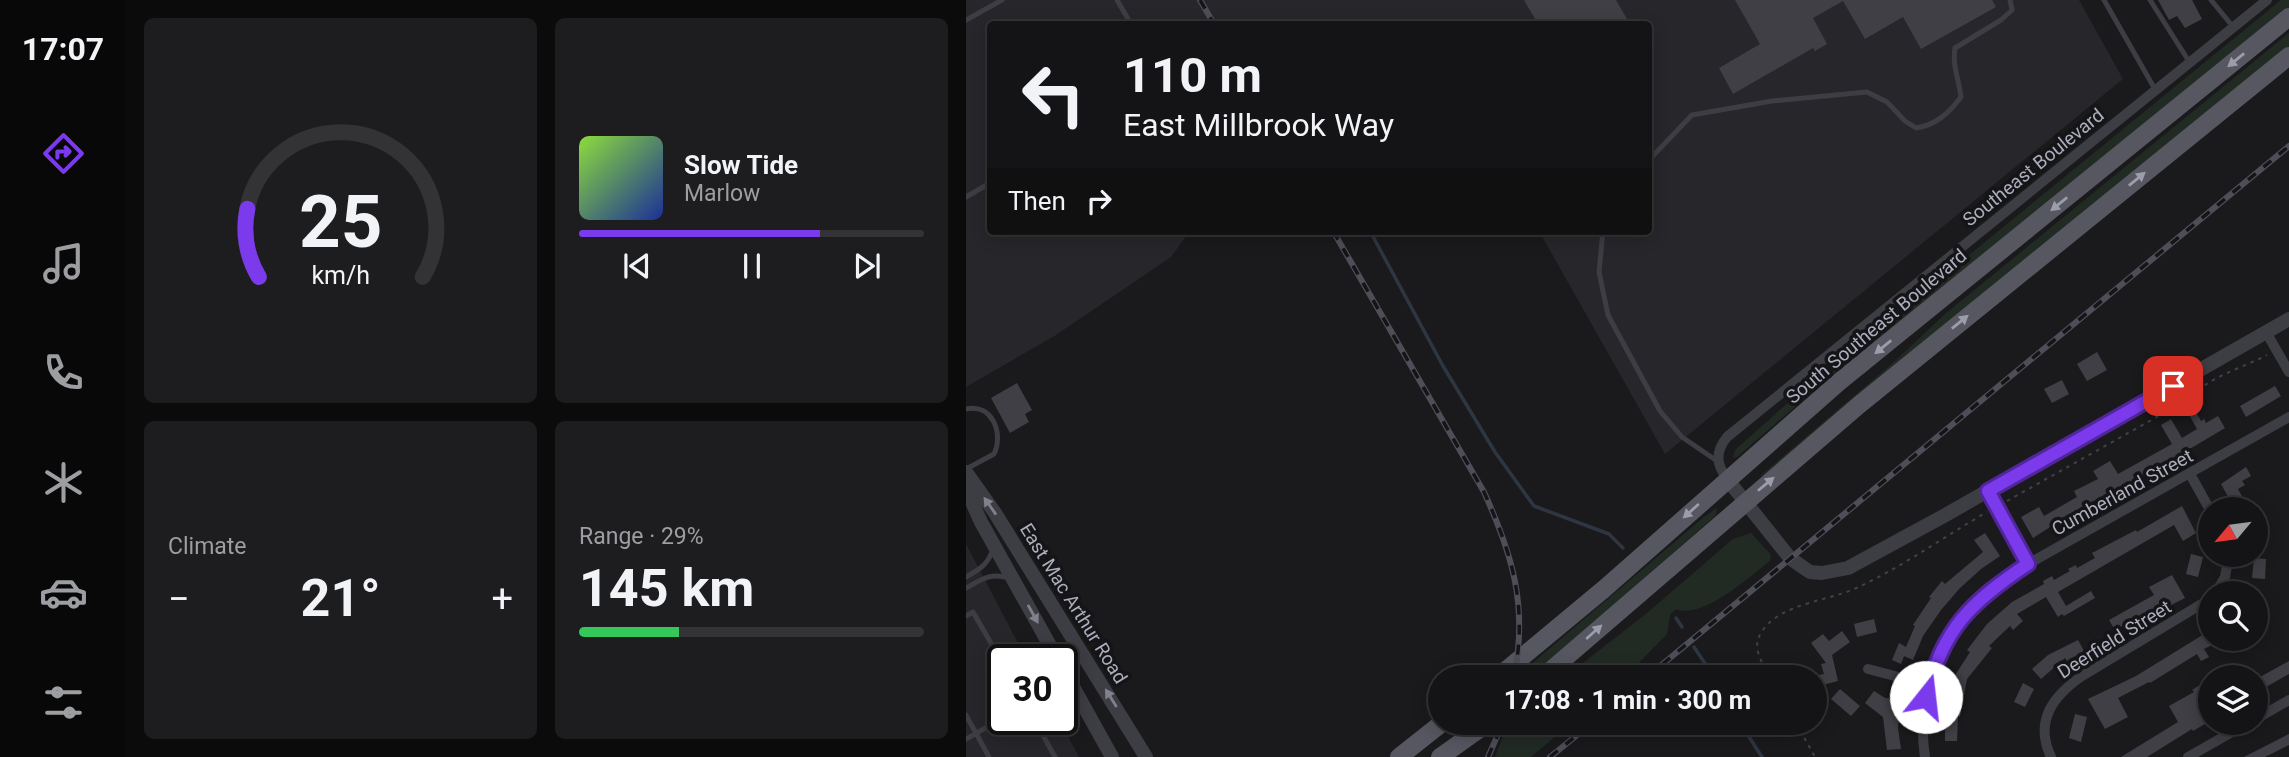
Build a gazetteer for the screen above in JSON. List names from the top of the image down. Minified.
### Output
{"streets":{"main road":["South Southeast Boulevard"],"street":["Southeast Boulevard","Cumberland Street","East Mac Arthur Road","Deerfield Street"]},"north":"bottom left","page":{"tabs":"17:07","turn":["110 m","East Millbrook Way"],"song":["Slow Tide","Marlow"],"then":"Then","tile":["Climate",["Range · 29%","145 km"]],"heat":["−","21°","+"],"limit":"30","trip":"17:08 · 1 min · 300 m","gauge":["25","km/h"]}}
